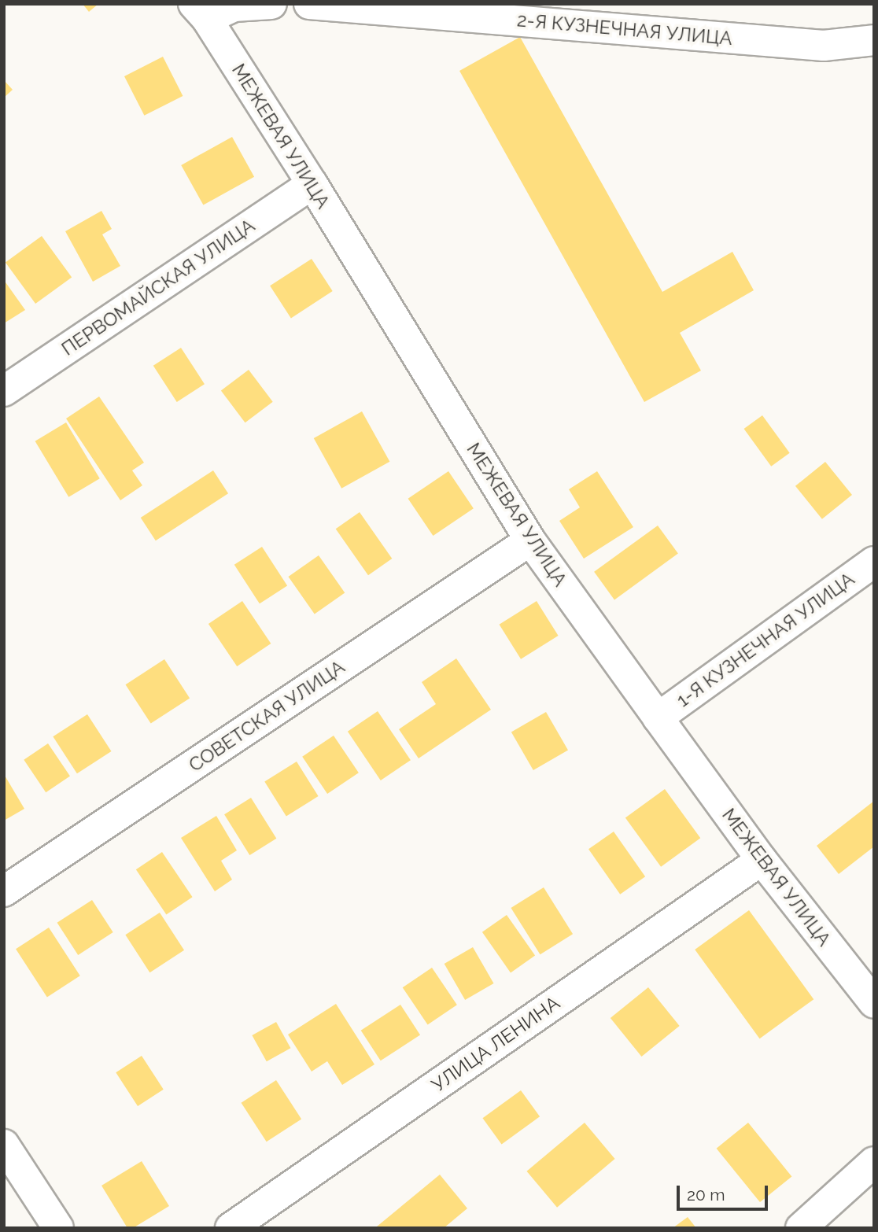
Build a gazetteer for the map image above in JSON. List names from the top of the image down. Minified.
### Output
{"streets":{"street":["2-Я КУЗНЕЧНАЯ УЛИЦА","МЕЖЕВАЯ УЛИЦА","ПЕРВОМАЙСКАЯ УЛИЦА","1-Я КУЗНЕЧНАЯ УЛИЦА","СОВЕТСКАЯ УЛИЦА","УЛИЦА ЛЕНИНА"]},"crossings":[["МЕЖЕВАЯ УЛИЦА","ПЕРВОМАЙСКАЯ УЛИЦА"],["МЕЖЕВАЯ УЛИЦА","1-Я КУЗНЕЧНАЯ УЛИЦА"],["МЕЖЕВАЯ УЛИЦА","СОВЕТСКАЯ УЛИЦА"],["МЕЖЕВАЯ УЛИЦА","УЛИЦА ЛЕНИНА"]],"scale_bar":"20 m"}
